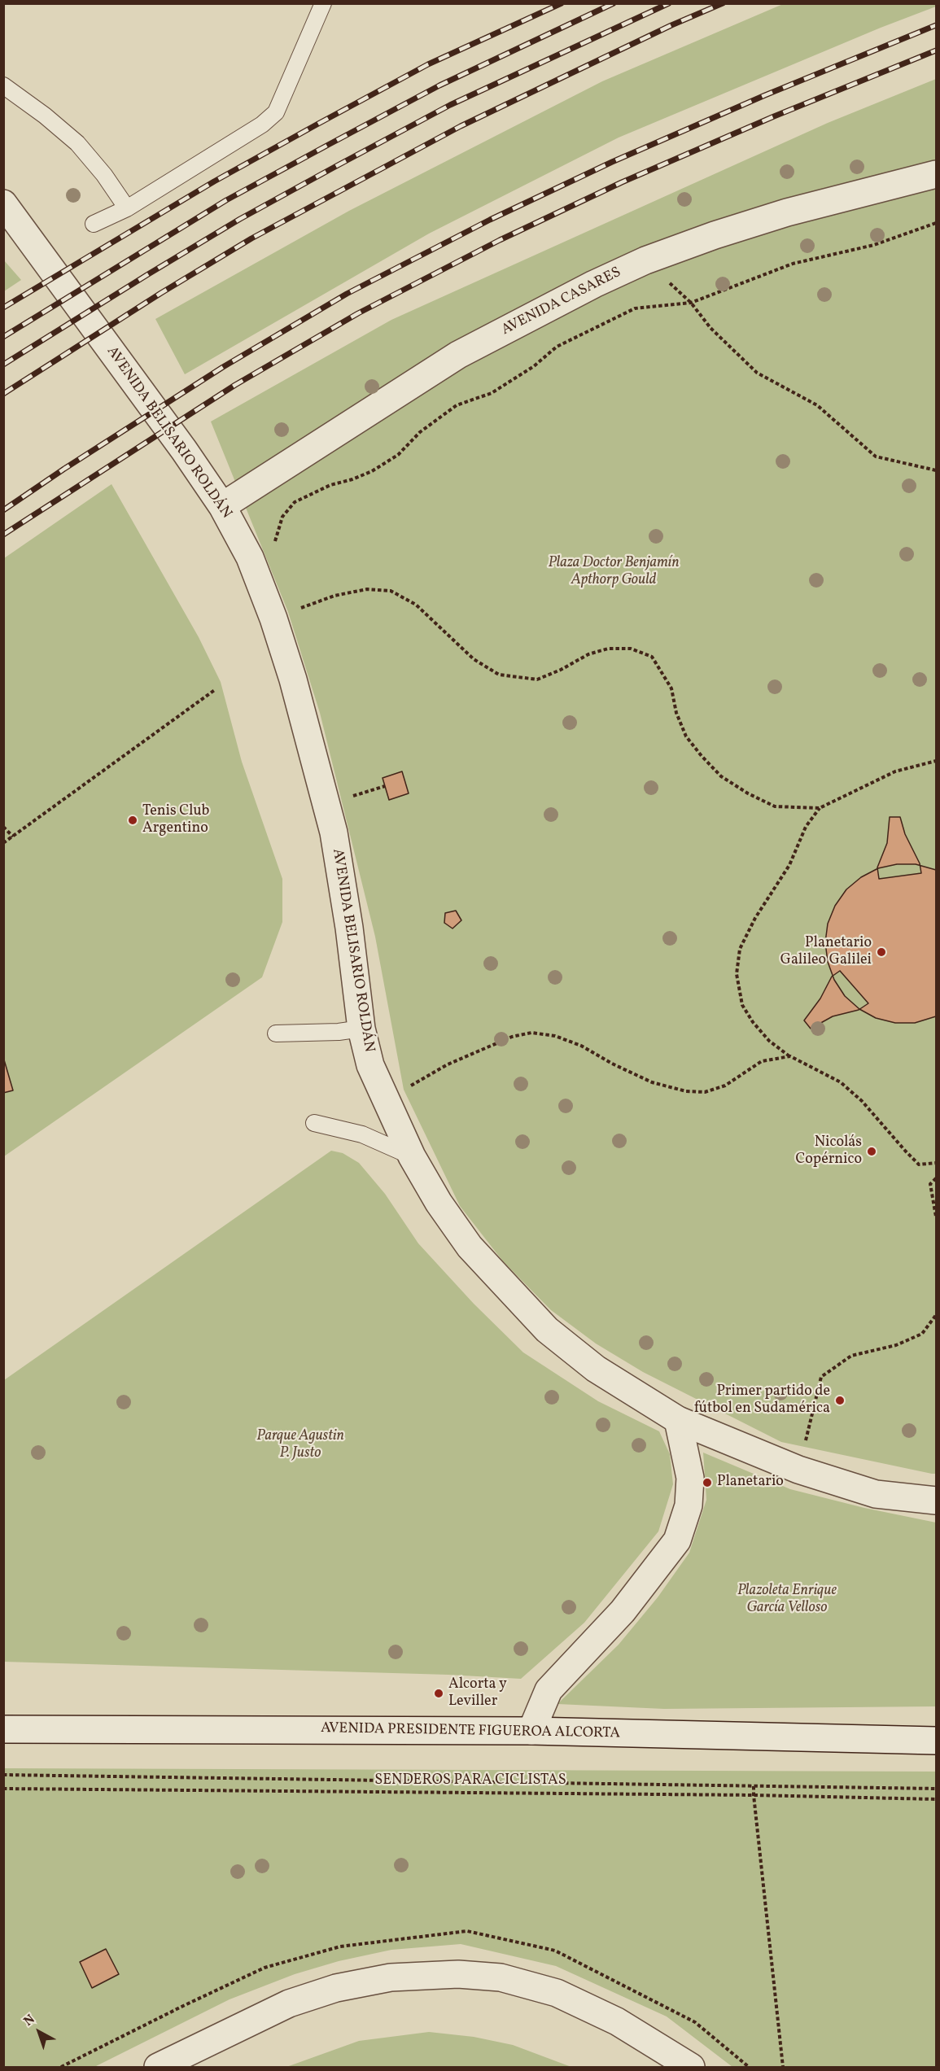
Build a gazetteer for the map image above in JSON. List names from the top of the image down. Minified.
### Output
{"streets":{"street":["AVENIDA CASARES","AVENIDA BELISARIO ROLDÁN","AVENIDA PRESIDENTE FIGUEROA ALCORTA"],"path":["SENDEROS PARA CICLISTAS"]},"crossings":[["AVENIDA CASARES","AVENIDA BELISARIO ROLDÁN"]],"parks":["Plaza Doctor Benjamín Apthorp Gould","Parque Agustin P. Justo","Plazoleta Enrique García Velloso"],"places":["Tenis Club Argentino","Planetario Galileo Galilei","Nicolás Copérnico","Primer partido de fútbol en Sudamérica","Planetario","Alcorta y Leviller"],"north":"top left"}
